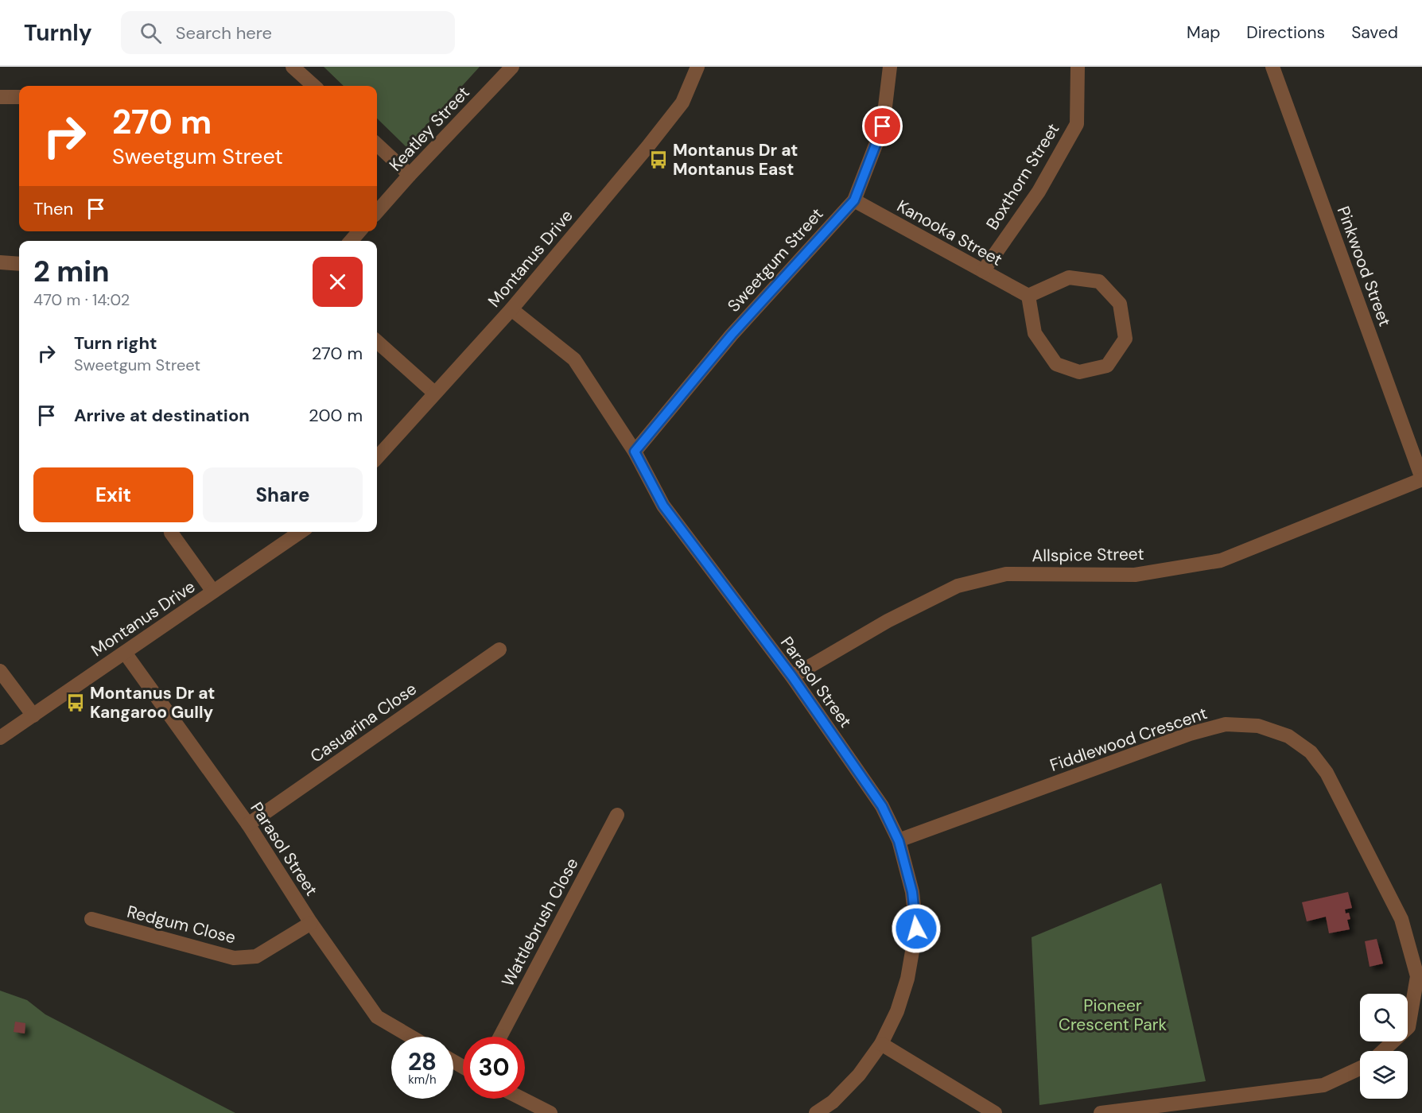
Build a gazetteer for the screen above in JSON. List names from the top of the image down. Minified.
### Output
{"streets":{"street":["Keatley Street","Boxthorn Street","Kanooka Street","Montanus Drive","Sweetgum Street","Pinkwood Street","Allspice Street","Parasol Street","Casuarina Close","Fiddlewood Crescent","Wattlebrush Close","Redgum Close"]},"crossings":[["Boxthorn Street","Kanooka Street"],["Kanooka Street","Sweetgum Street"],["Montanus Drive","Parasol Street"],["Sweetgum Street","Parasol Street"],["Pinkwood Street","Allspice Street"],["Allspice Street","Parasol Street"],["Parasol Street","Casuarina Close"],["Parasol Street","Fiddlewood Crescent"],["Parasol Street","Redgum Close"]],"parks":["Pioneer Crescent Park"],"places":{"bus stop":["Montanus Dr at Montanus East","Montanus Dr at Kangaroo Gully"]},"page":{"header":"Turnly","search":"Search here","nav":["Map","Directions","Saved"],"turn":["270 m","Sweetgum Street"],"then":"Then","heading":["2 min","470 m · 14:02"],"list":[{"name":"Turn right","note":"Sweetgum Street","value":"270 m"},{"name":"Arrive at destination","value":"200 m"}],"buttons":["Exit","Share"],"speed":"28 km/h","limit":"30"}}
